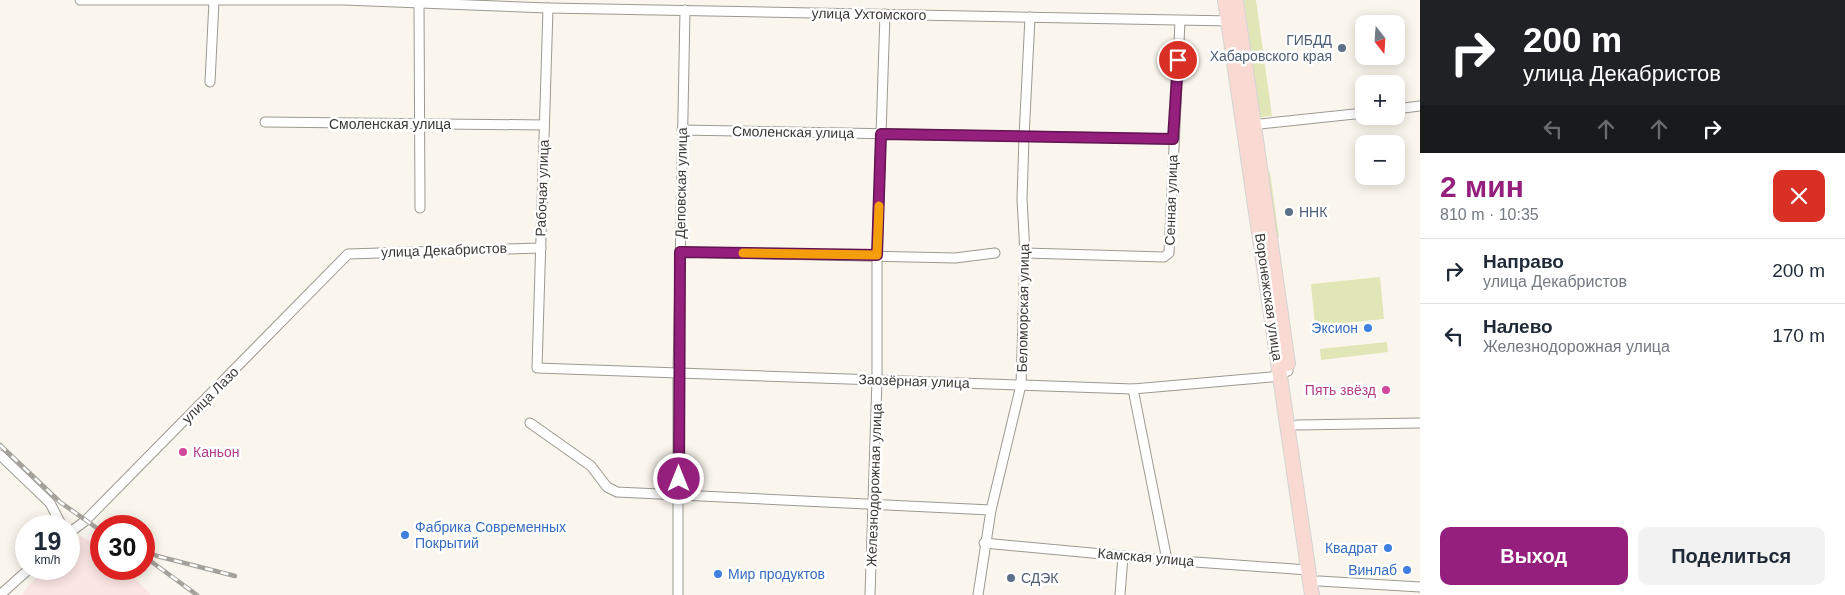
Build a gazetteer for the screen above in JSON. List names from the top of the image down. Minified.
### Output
{"streets":{"main road":["Воронежская улица"],"street":["улица Ухтомского","Смоленская улица","Деповская улица","Рабочая улица","Сенная улица","улица Декабристов","Беломорская улица","Заозёрная улица","улица Лазо","Железнодорожная улица","Камская улица"]},"crossings":[["улица Ухтомского","Деповская улица"],["улица Ухтомского","Рабочая улица"],["улица Ухтомского","Сенная улица"],["улица Ухтомского","Воронежская улица"],["улица Ухтомского","Беломорская улица"],["улица Ухтомского","Железнодорожная улица"],["Смоленская улица","Деповская улица"],["Смоленская улица","Рабочая улица"],["Смоленская улица","Сенная улица"],["Смоленская улица","Беломорская улица"],["Смоленская улица","Железнодорожная улица"],["Деповская улица","Заозёрная улица"],["Рабочая улица","улица Декабристов"],["Рабочая улица","Заозёрная улица"],["Сенная улица","Беломорская улица"],["улица Декабристов","улица Лазо"],["Воронежская улица","Заозёрная улица"],["Воронежская улица","Камская улица"],["Беломорская улица","Заозёрная улица"],["Беломорская улица","Камская улица"],["Заозёрная улица","Железнодорожная улица"]],"places":["ГИБДД Хабаровского края","ННК","Эксион","Пять звёзд","Каньон","Фабрика Современных Покрытий","Квадрат","Винлаб","Мир продуктов","СДЭК"],"north":"bottom","page":{"turn":["200 m","улица Декабристов"],"map_buttons":["+","−"],"heading":["2 мин","810 m · 10:35"],"list":[{"name":"Направо","note":"улица Декабристов","value":"200 m"},{"name":"Налево","note":"Железнодорожная улица","value":"170 m"}],"speed":"19 km/h","limit":"30","buttons":["Выход","Поделиться"]}}
